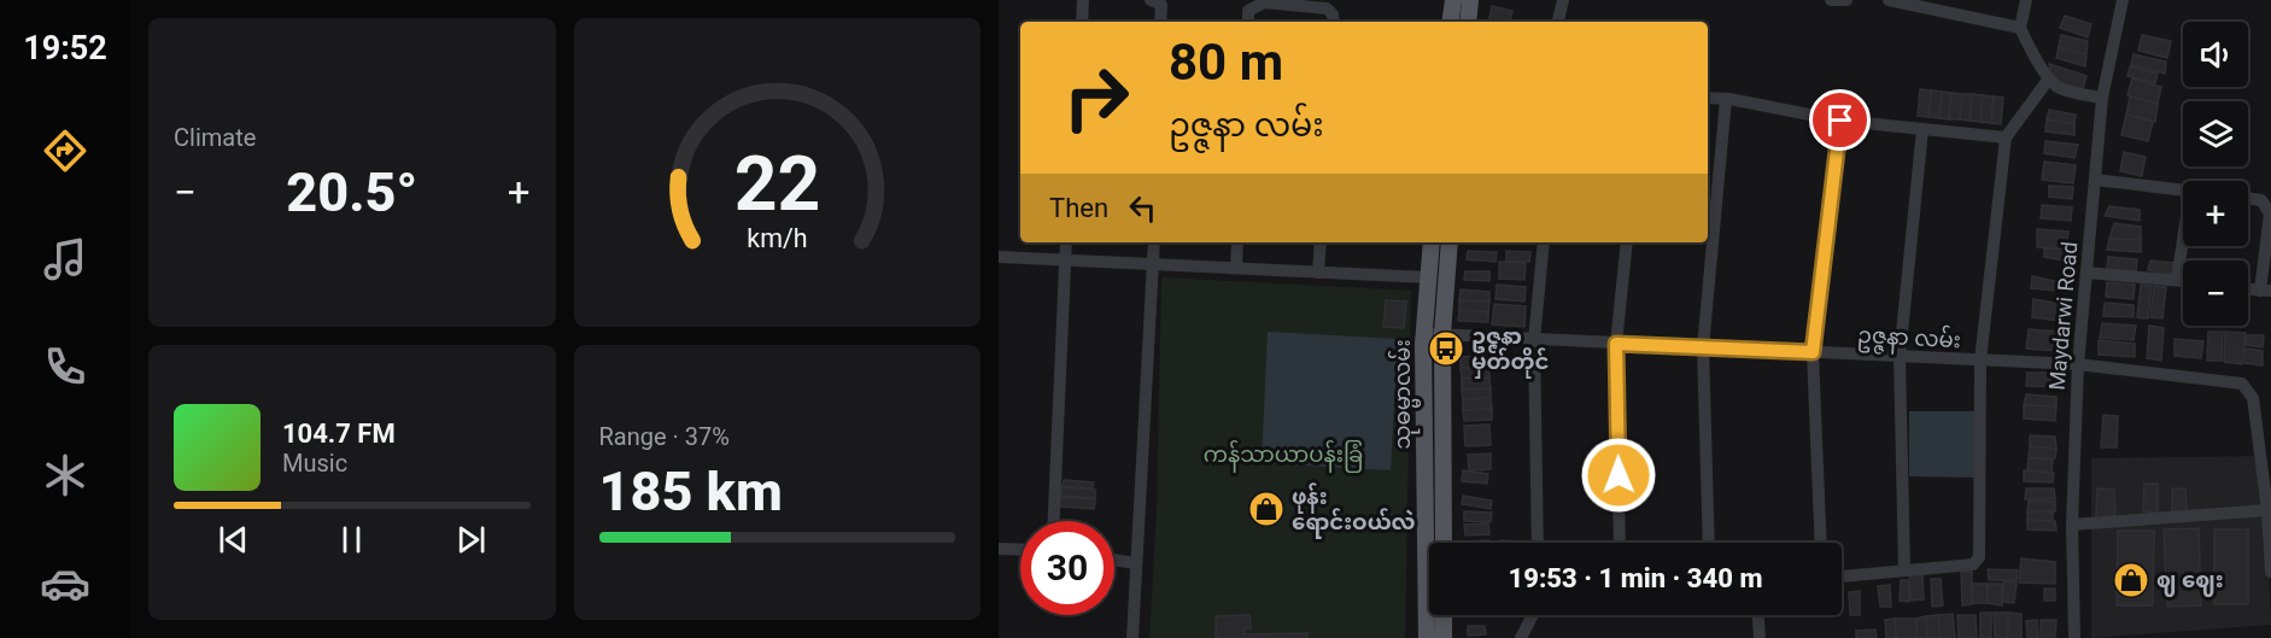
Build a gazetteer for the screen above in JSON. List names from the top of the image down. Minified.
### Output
{"streets":{"main road":["သုဓမ္မာလမ်း"],"street":["Maydarwi Road","ဥဇ္ဇနာ လမ်း"]},"crossings":[["Maydarwi Road","ဥဇ္ဇနာ လမ်း"],["ဥဇ္ဇနာ လမ်း","သုဓမ္မာလမ်း"]],"parks":["ကန်သာယာပန်းခြံ"],"places":{"bus stop":["ဥဇ္ဇနာ မှတ်တိုင်"],"shop":["ဖုန်း ရောင်းဝယ်လဲ","ဈ ဈေး"]},"page":{"tabs":"19:52","tile":["Climate",["Range · 37%","185 km"]],"map_buttons":["+","−"],"turn":["80 m","ဥဇ္ဇနာ လမ်း"],"heat":["−","20.5°","+"],"then":"Then","song":["104.7 FM","Music"],"limit":"30","trip":"19:53 · 1 min · 340 m","gauge":["22","km/h"]}}
